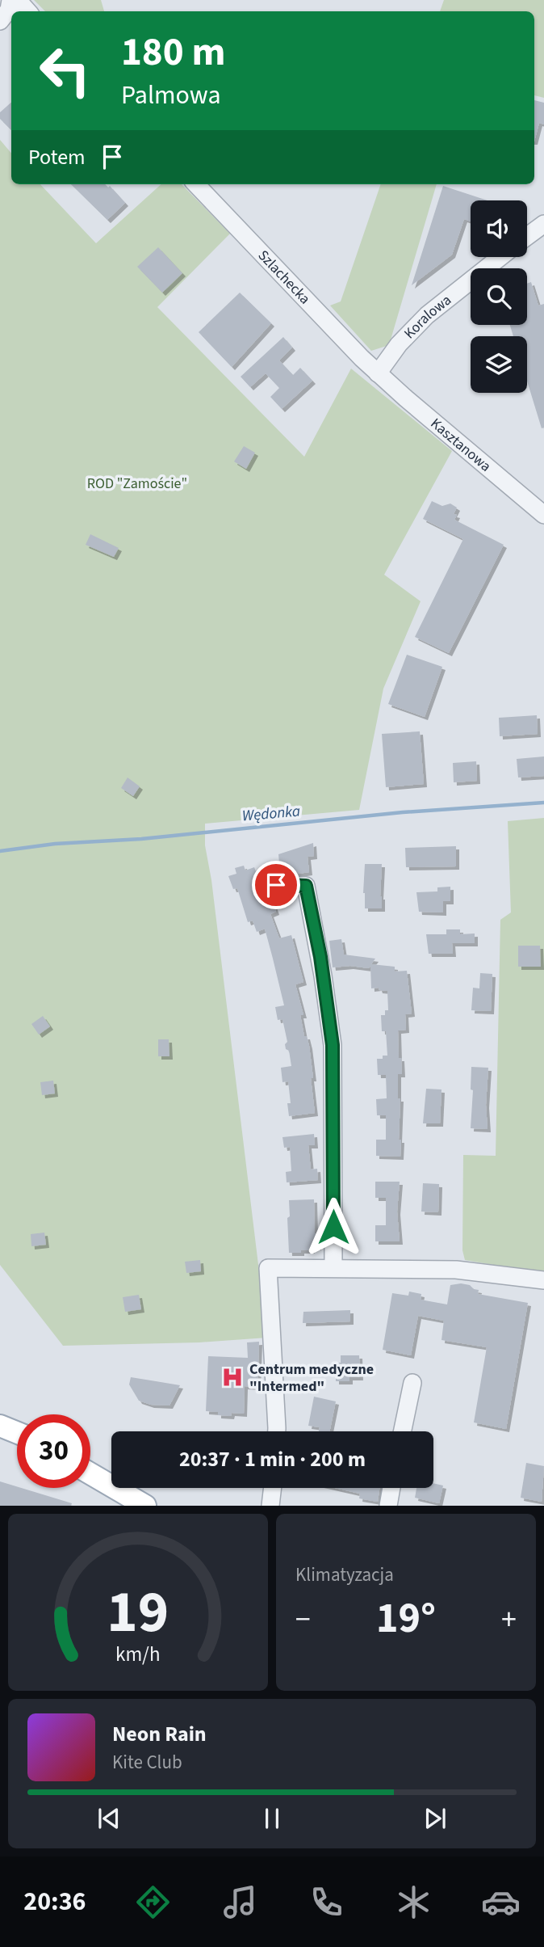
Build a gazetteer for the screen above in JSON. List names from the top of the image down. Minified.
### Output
{"streets":{"street":["Szlachecka","Koralowa","Kasztanowa"]},"crossings":[["Szlachecka","Koralowa"],["Szlachecka","Kasztanowa"],["Koralowa","Kasztanowa"]],"water":["Wędonka"],"parks":["ROD \"Zamoście\""],"places":{"hospital":["Centrum medyczne \"Intermed\""]},"page":{"turn":["180 m","Palmowa"],"then":"Potem","limit":"30","trip":"20:37 · 1 min · 200 m","tile":"Klimatyzacja","heat":["−","19°","+"],"song":["Neon Rain","Kite Club"],"tabs":"20:36","gauge":["19","km/h"]}}
